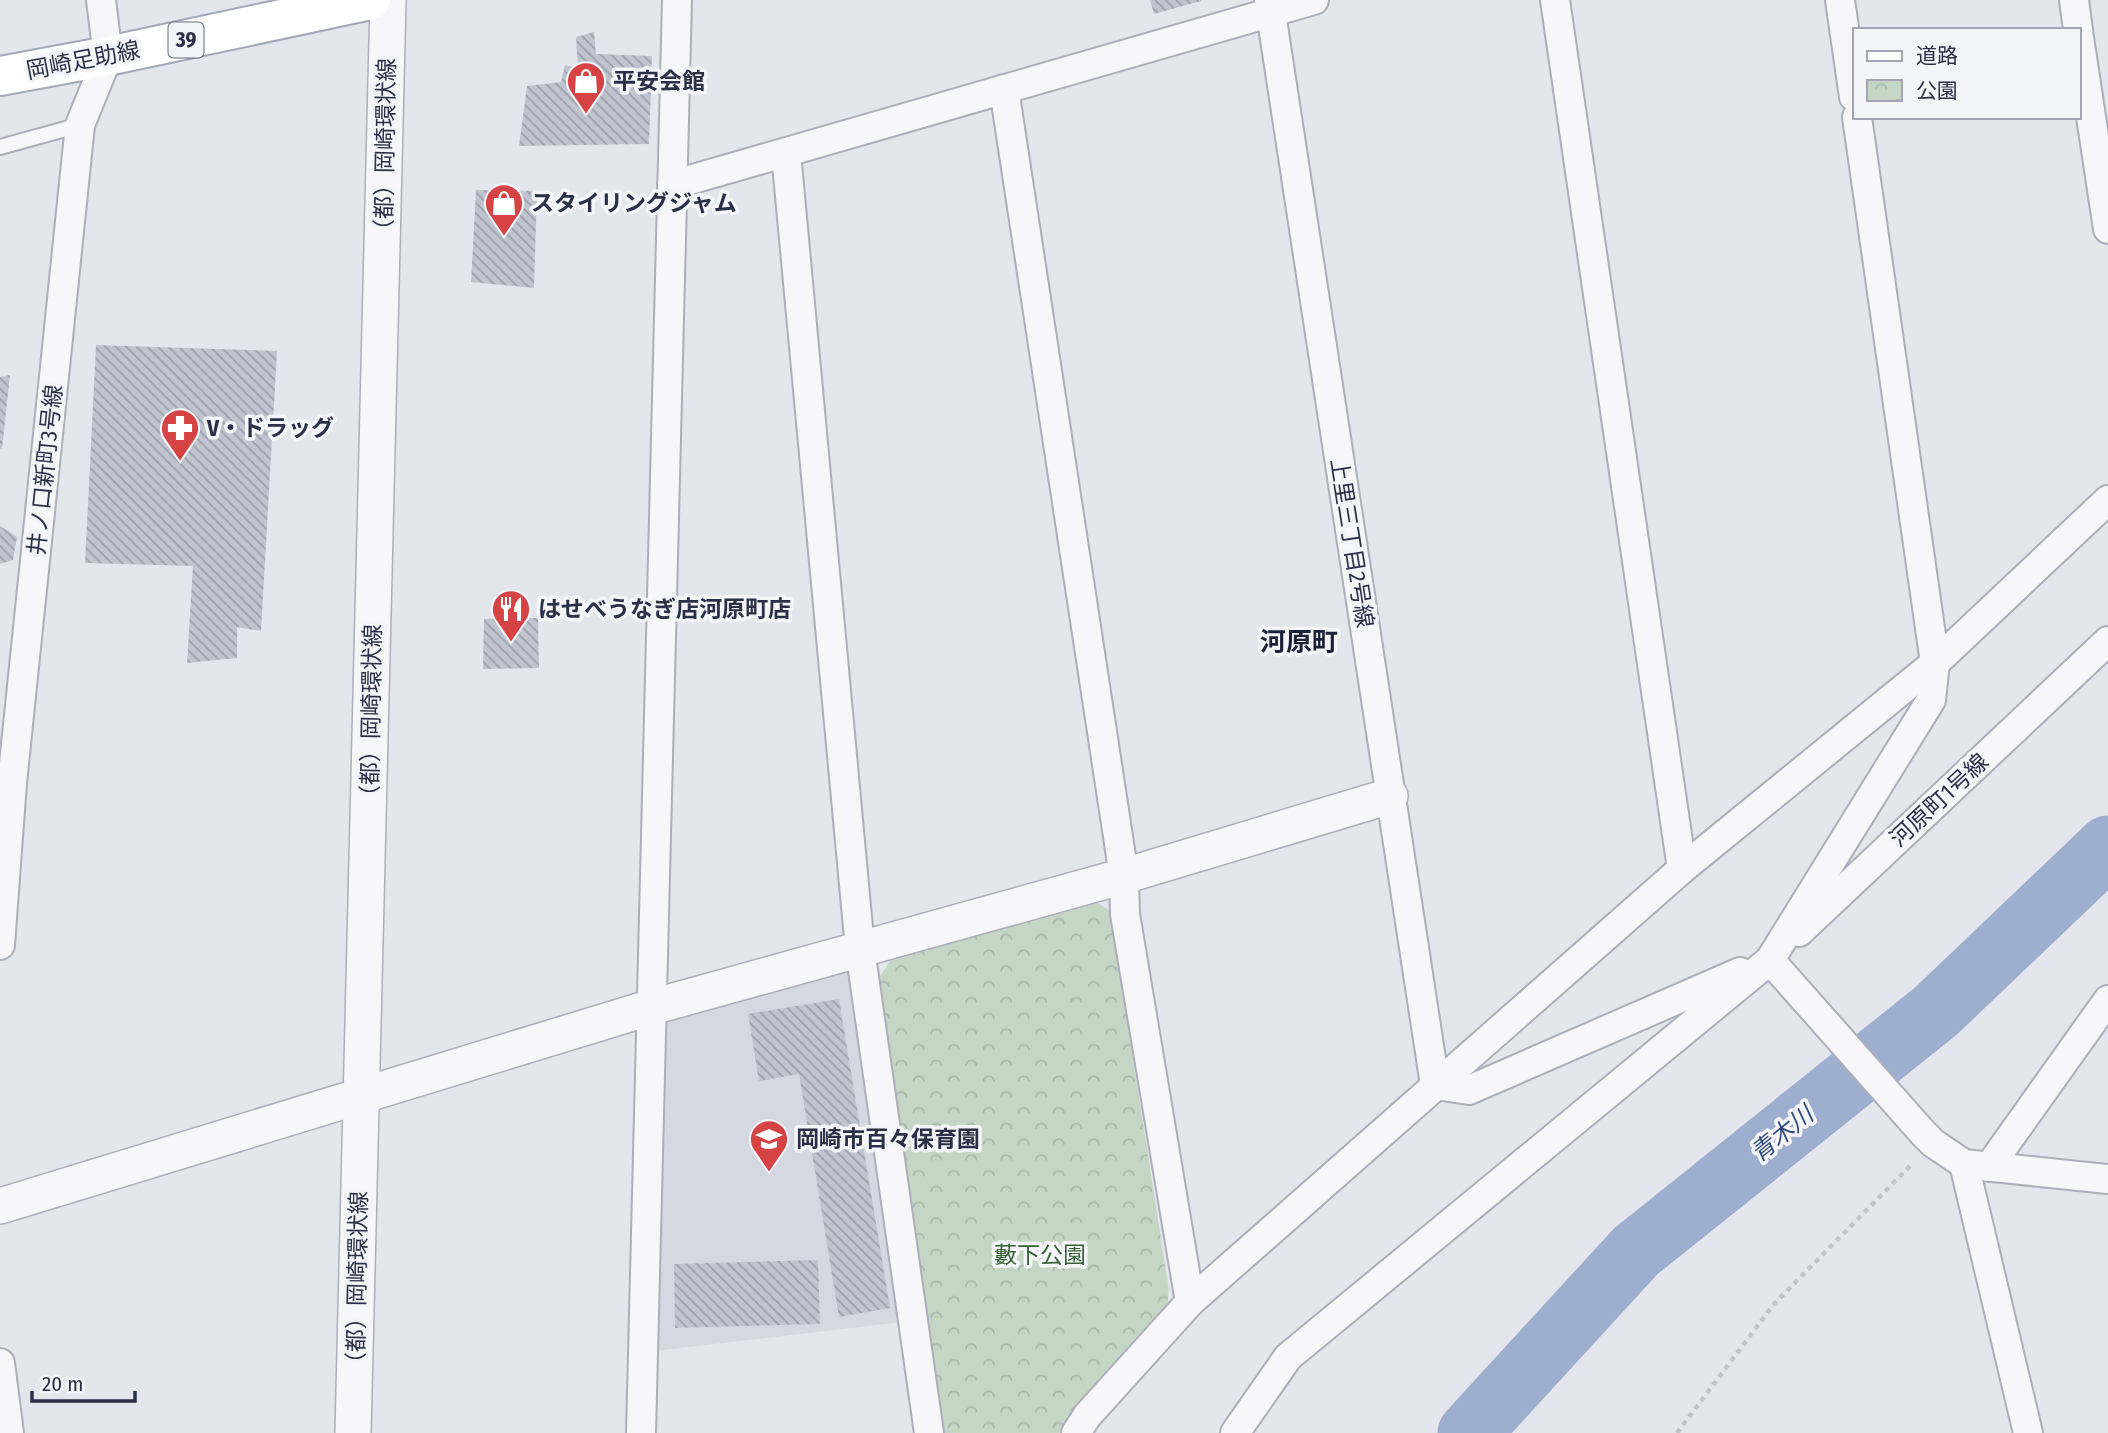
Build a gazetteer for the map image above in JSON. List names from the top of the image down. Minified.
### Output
{"streets":{"main road":["39","岡崎足助線"],"street":["（都）岡崎環状線","井ノ口新町3号線","上里三丁目2号線","河原町1号線"]},"crossings":[["岡崎足助線","井ノ口新町3号線"]],"districts":["河原町"],"water":["青木川"],"parks":["藪下公園"],"places":{"shop":["平安会館","スタイリングジャム"],"pharmacy":["V・ドラッグ"],"restaurant":["はせべうなぎ店河原町店"],"school or university":["岡崎市百々保育園"]},"legend":["道路","公園"],"scale_bar":"20 m"}
